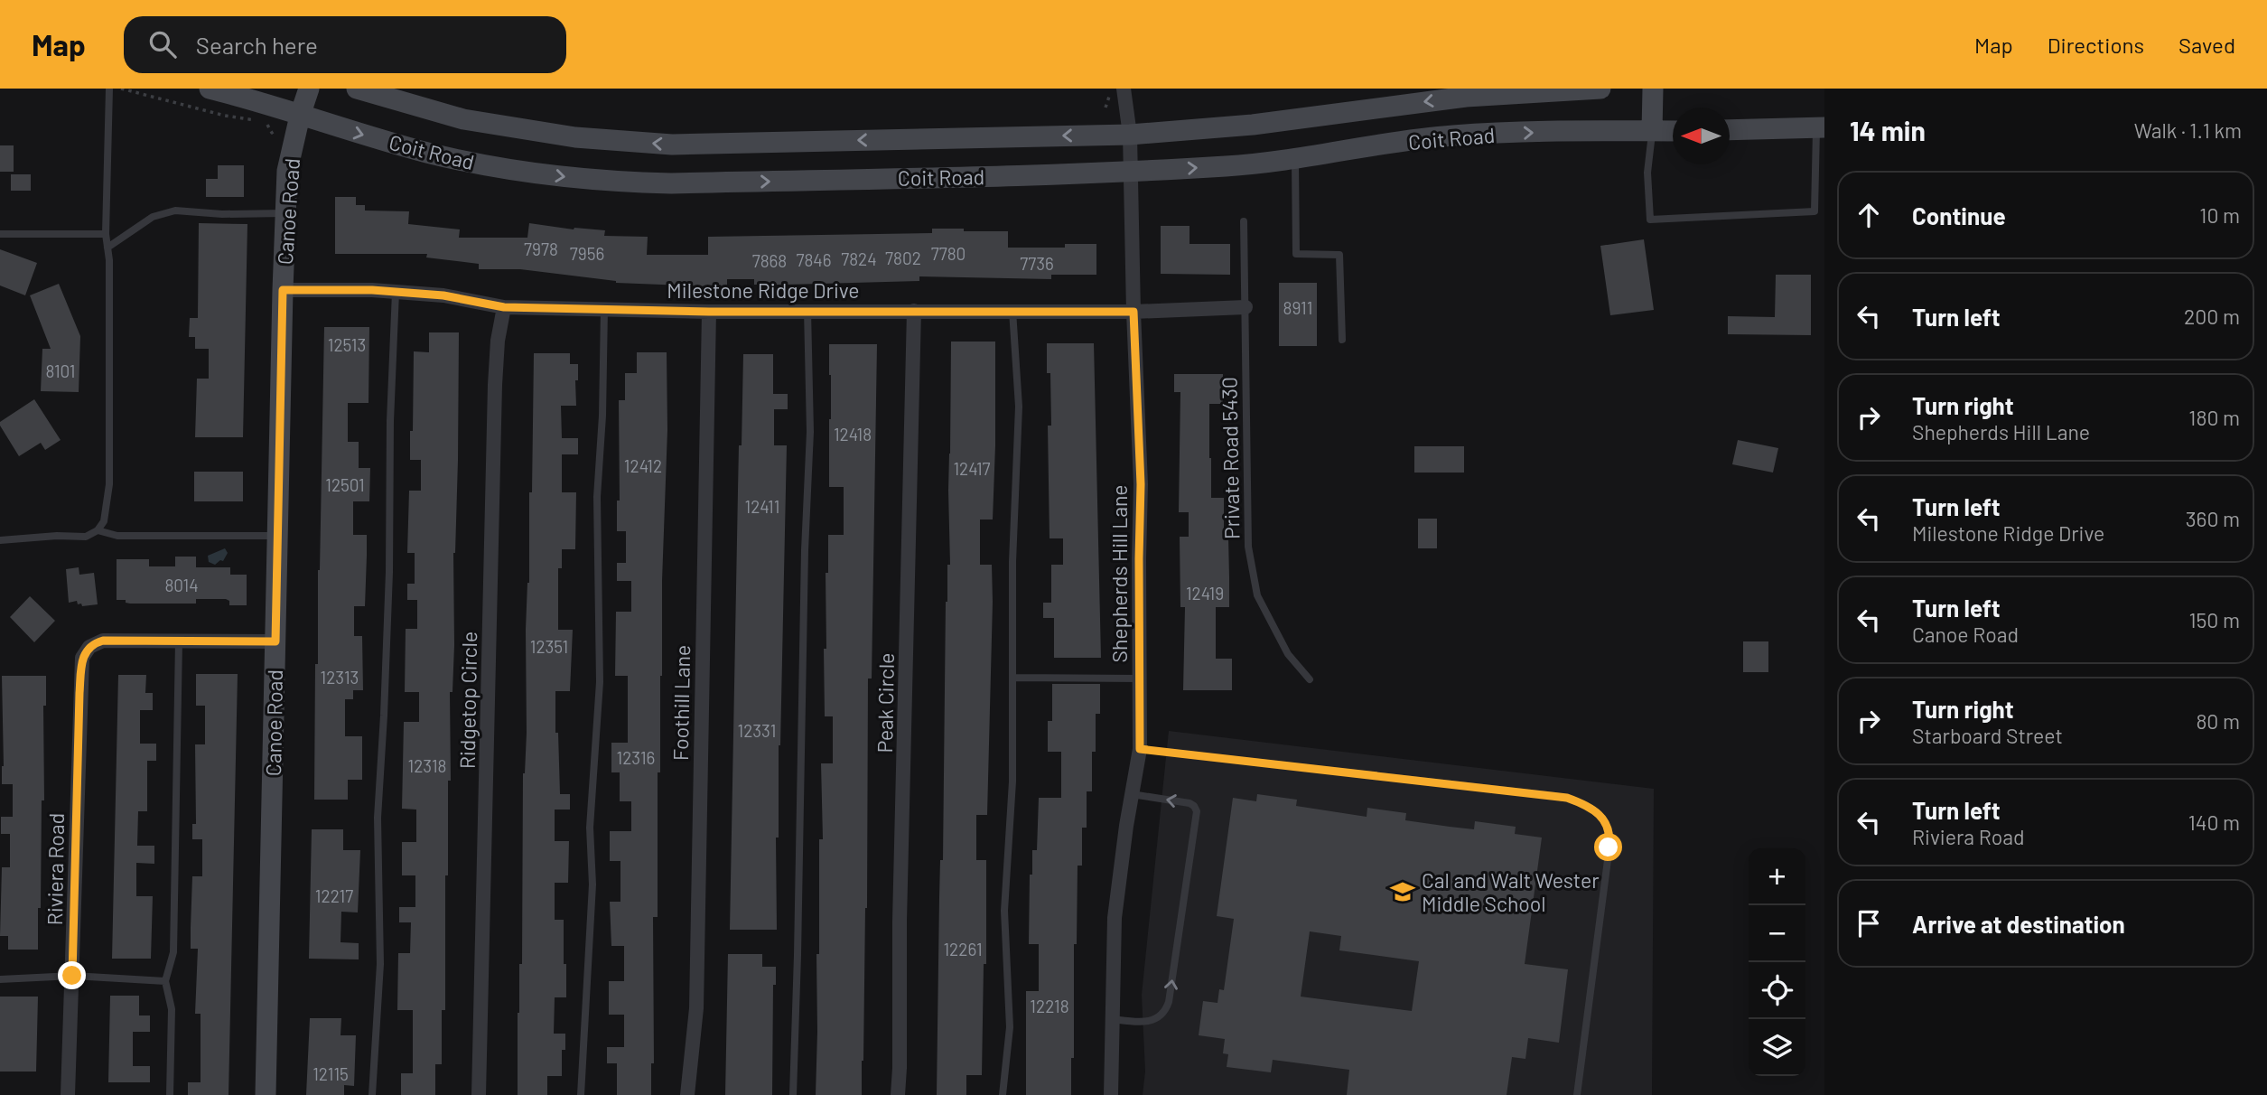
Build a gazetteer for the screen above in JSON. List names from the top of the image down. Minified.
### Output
{"streets":{"main road":["Coit Road","Canoe Road"],"street":["Milestone Ridge Drive","Shepherds Hill Lane","Ridgetop Circle","Foothill Lane","Peak Circle","Riviera Road"],"lane":["Private Road 5430"]},"crossings":[["Coit Road","Canoe Road"],["Coit Road","Shepherds Hill Lane"],["Canoe Road","Milestone Ridge Drive"],["Milestone Ridge Drive","Private Road 5430"],["Milestone Ridge Drive","Shepherds Hill Lane"],["Milestone Ridge Drive","Ridgetop Circle"],["Milestone Ridge Drive","Foothill Lane"],["Milestone Ridge Drive","Peak Circle"]],"places":{"school or university":["Cal and Walt Wester Middle School"]},"house_numbers":["7978","7956","7780","7802","7824","7846","7868","7736","8911","12513","8101","12418","12412","12417","12501","12411","8014","12419","12351","12313","12331","12316","12318","12217","12261","12218","12115"],"north":"left","page":{"header":"Map","search":"Search here","nav":["Map","Directions","Saved"],"heading":["14 min","Walk · 1.1 km"],"list":[["Continue","10 m"],["Turn left","200 m"],["Turn right","Shepherds Hill Lane","180 m"],["Turn left","Milestone Ridge Drive","360 m"],["Turn left","Canoe Road","150 m"],["Turn right","Starboard Street","80 m"],["Turn left","Riviera Road","140 m"],"Arrive at destination"],"map_buttons":["+","−"]}}
